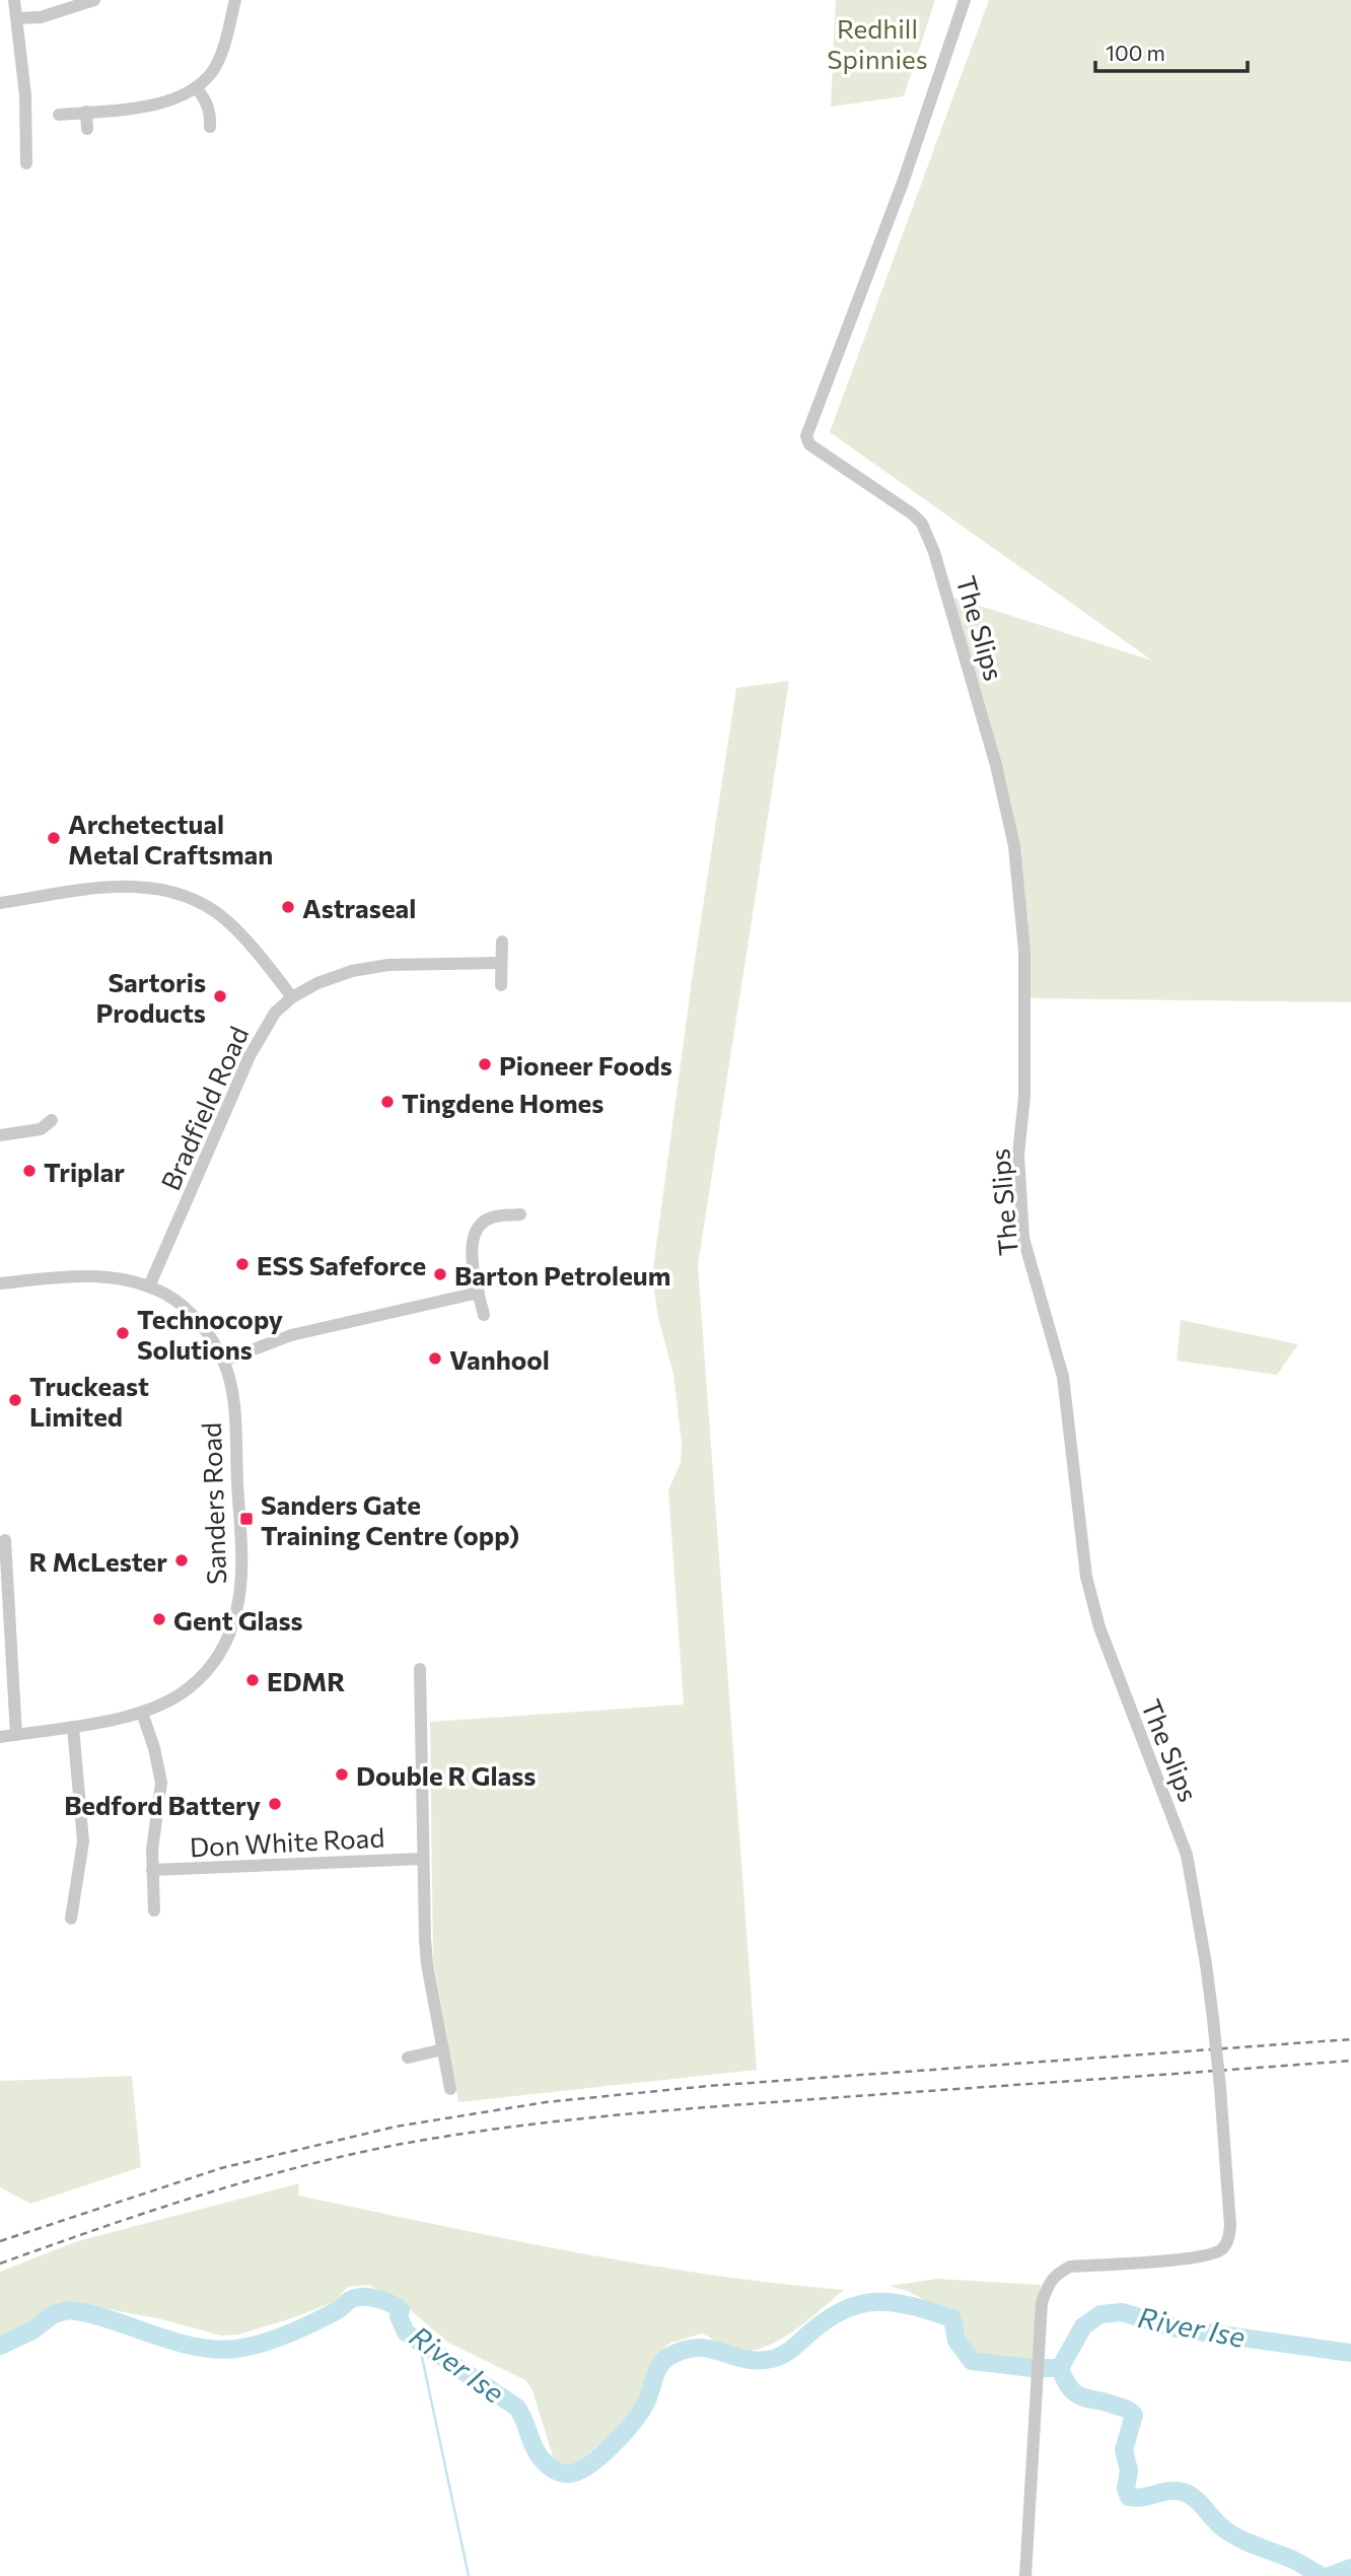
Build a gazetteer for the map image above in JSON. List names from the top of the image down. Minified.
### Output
{"streets":{"street":["The Slips","Bradfield Road","Sanders Road","Don White Road"]},"crossings":[["Bradfield Road","Sanders Road"],["Sanders Road","Don White Road"]],"water":["River Ise"],"parks":["Redhill Spinnies"],"places":{"other":["Archetectual Metal Craftsman","Astraseal","Sartoris Products","Pioneer Foods","Tingdene Homes","Triplar","ESS Safeforce","Barton Petroleum","Technocopy Solutions","Vanhool","Truckeast Limited","R McLester","Gent Glass","EDMR","Double R Glass","Bedford Battery"],"transit":["Sanders Gate Training Centre (opp)"]},"scale_bar":"100 m"}
